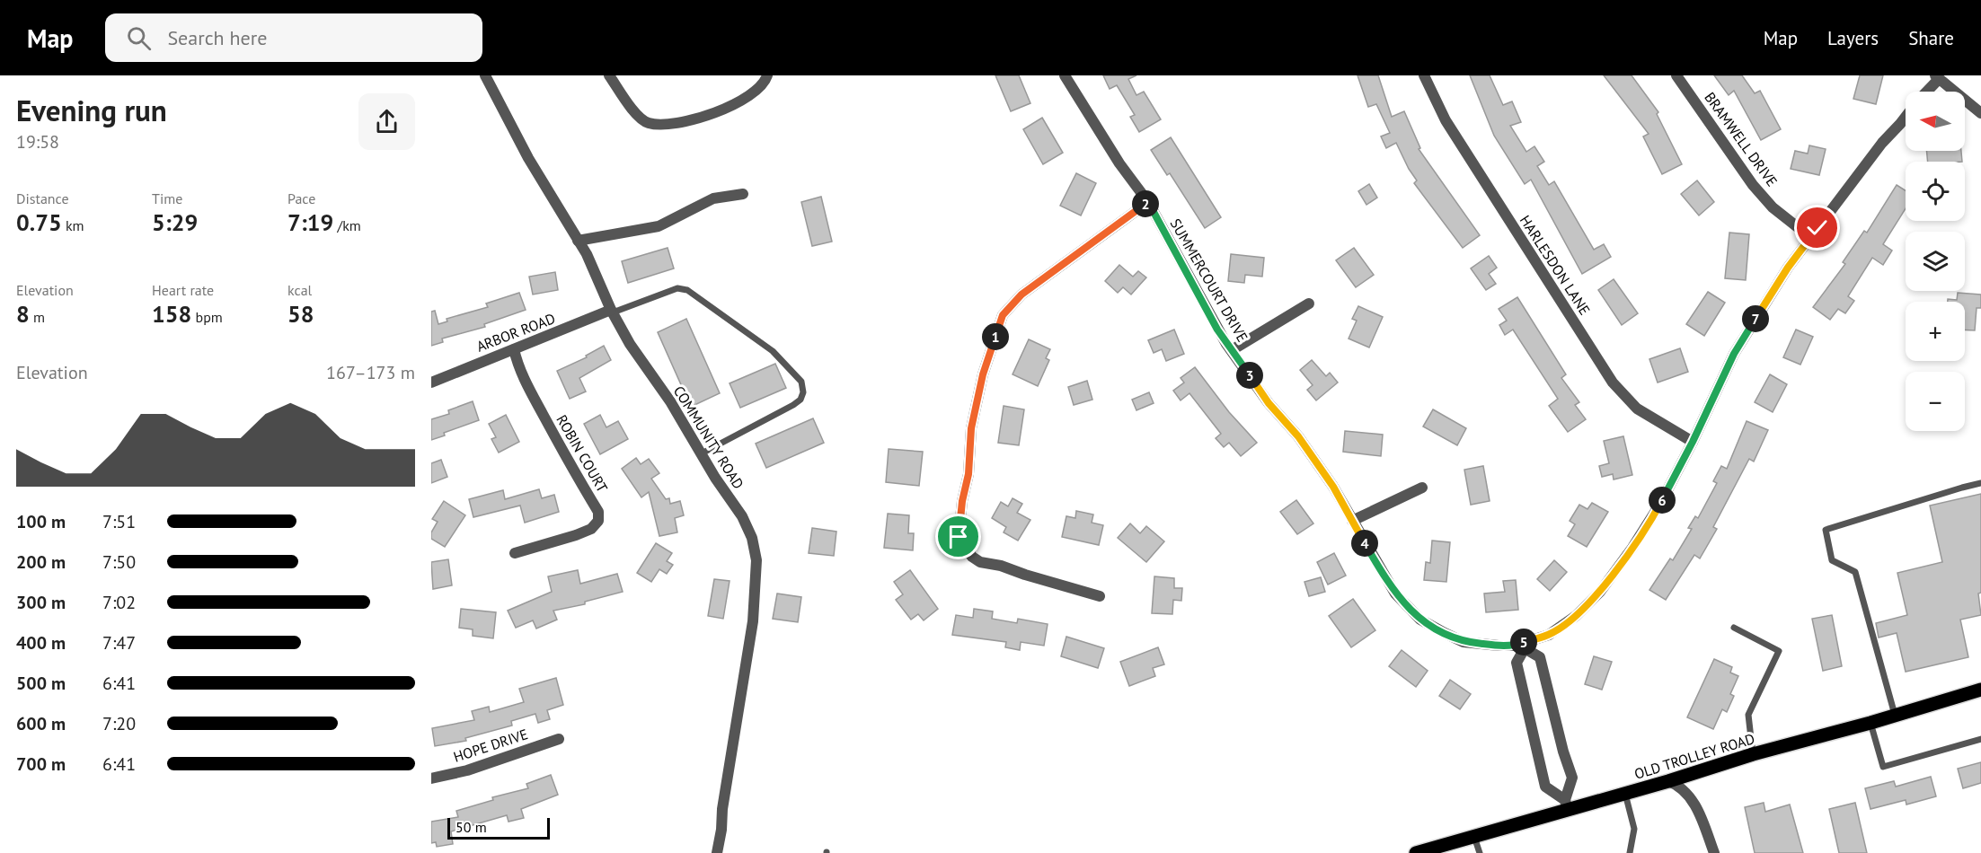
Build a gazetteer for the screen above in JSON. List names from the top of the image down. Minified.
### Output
{"streets":{"main road":["OLD TROLLEY ROAD"],"street":["BRAMWELL DRIVE","HARLESDON LANE","SUMMERCOURT DRIVE","ARBOR ROAD","COMMUNITY ROAD","ROBIN COURT","HOPE DRIVE"]},"crossings":[["BRAMWELL DRIVE","SUMMERCOURT DRIVE"],["HARLESDON LANE","SUMMERCOURT DRIVE"],["ARBOR ROAD","COMMUNITY ROAD"],["ARBOR ROAD","ROBIN COURT"]],"scale_bar":"50 m","north":"left","page":{"header":"Map","search":"Search here","nav":["Map","Layers","Share"],"heading":["Evening run","19:58"],"map_buttons":["+","−"],"stats":[["Distance","0.75 km"],["Time","5:29"],["Pace","7:19 /km"],["Elevation","8 m"],["Heart rate","158 bpm"],["kcal","58"]],"pins":["2","7","1","3","6","4","5"],"chart":["Elevation","167–173 m"],"list":[{"name":"100 m","note":"7:51"},{"name":"200 m","note":"7:50"},{"name":"300 m","note":"7:02"},{"name":"400 m","note":"7:47"},{"name":"500 m","note":"6:41"},{"name":"600 m","note":"7:20"},{"name":"700 m","note":"6:41"}],"scale":"50 m"}}
